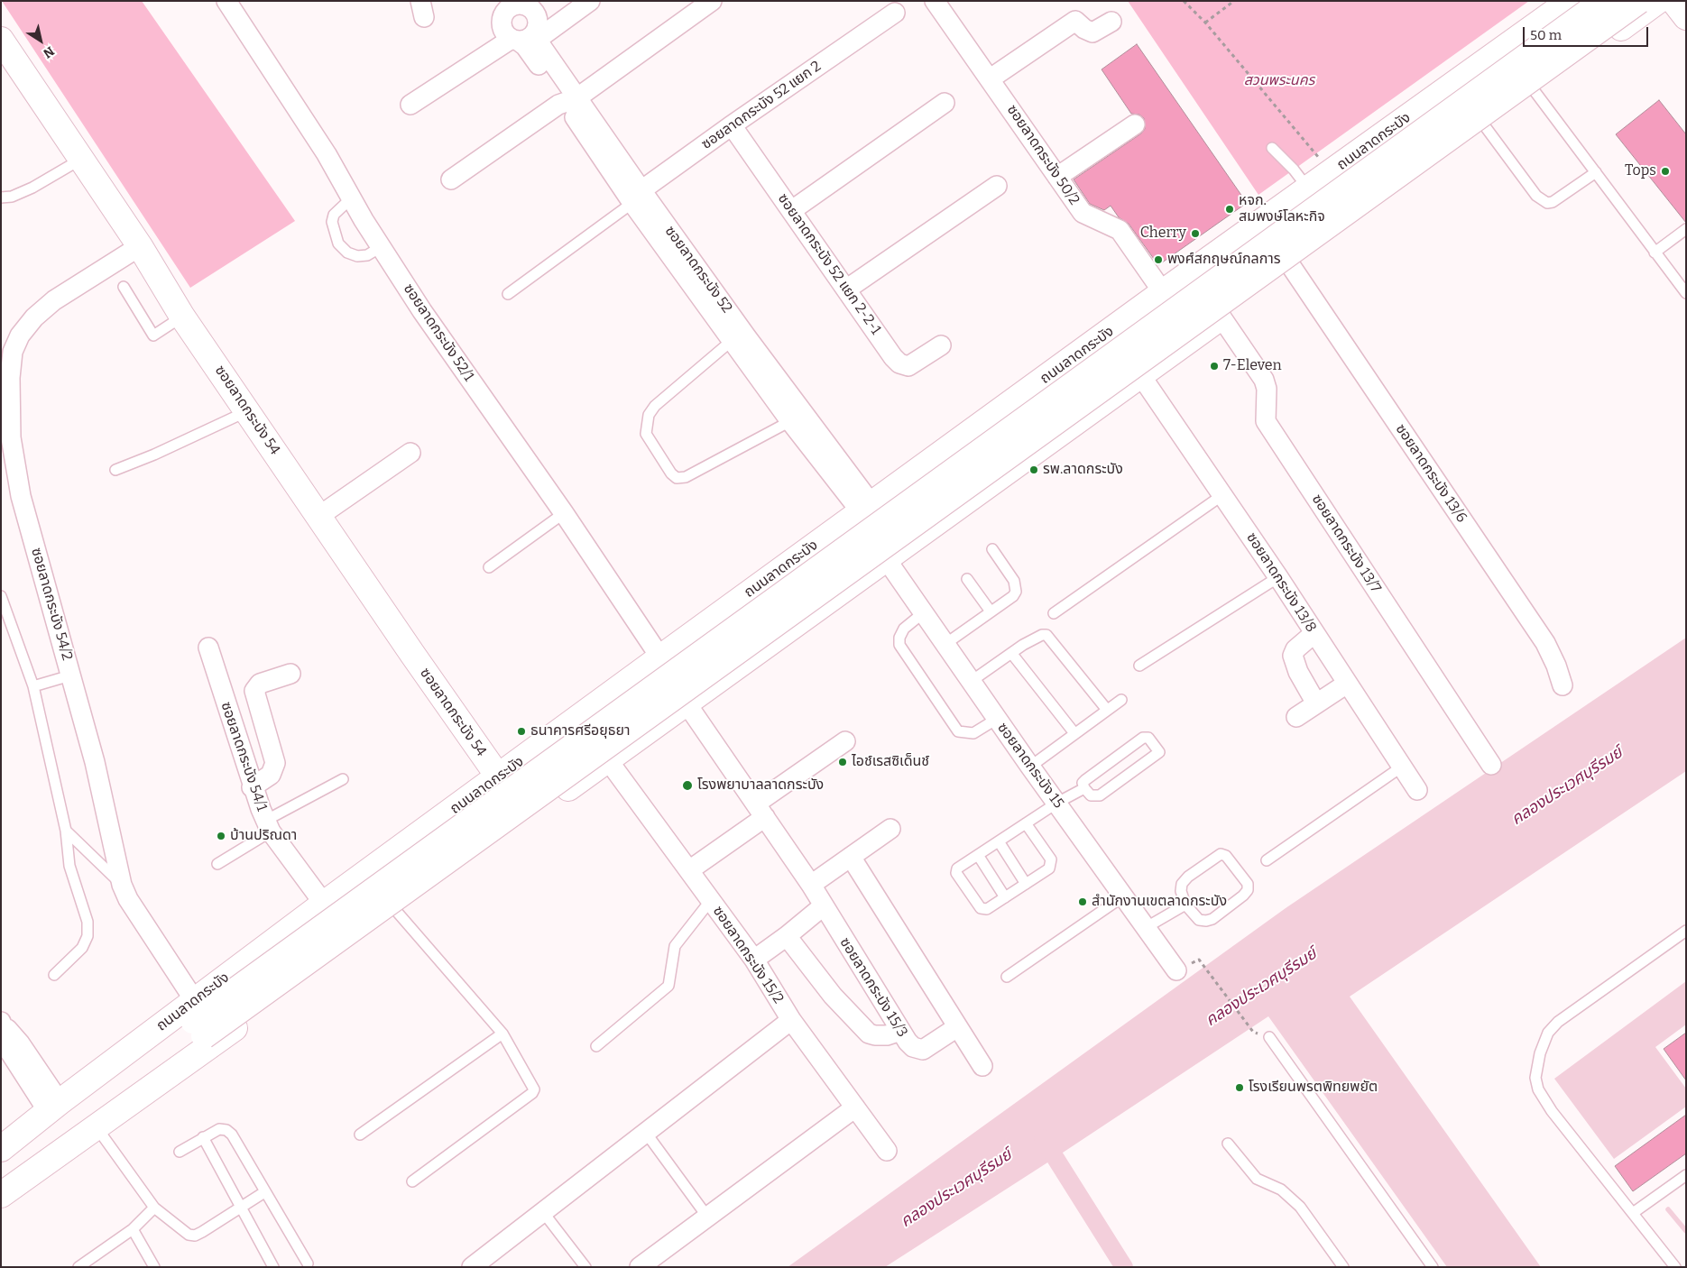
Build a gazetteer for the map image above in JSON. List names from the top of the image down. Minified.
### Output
{"streets":{"main road":["ถนนลาดกระบัง","ซอยลาดกระบัง 54"],"street":["ซอยลาดกระบัง 52 แยก 2","ซอยลาดกระบัง 50/2","ซอยลาดกระบัง 52 แยก 2-2-1","ซอยลาดกระบัง 52","ซอยลาดกระบัง 52/1","ซอยลาดกระบัง 13/6","ซอยลาดกระบัง 13/7","ซอยลาดกระบัง 13/8","ซอยลาดกระบัง 54/2","ซอยลาดกระบัง 54/1","ซอยลาดกระบัง 15","ซอยลาดกระบัง 15/2","ซอยลาดกระบัง 15/3"]},"crossings":[["ซอยลาดกระบัง 52 แยก 2","ซอยลาดกระบัง 52 แยก 2-2-1"],["ซอยลาดกระบัง 52 แยก 2","ซอยลาดกระบัง 52"],["ถนนลาดกระบัง","ซอยลาดกระบัง 50/2"],["ถนนลาดกระบัง","ซอยลาดกระบัง 52"],["ถนนลาดกระบัง","ซอยลาดกระบัง 52/1"],["ถนนลาดกระบัง","ซอยลาดกระบัง 54"],["ถนนลาดกระบัง","ซอยลาดกระบัง 54/2"],["ถนนลาดกระบัง","ซอยลาดกระบัง 54/1"],["ซอยลาดกระบัง 54","ซอยลาดกระบัง 54/2"]],"water":["คลองประเวศบุรีรมย์"],"parks":["สวนพระนคร"],"places":["Tops","หจก. สมพงษ์โลหะกิจ","Cherry","พงศ์สกฤษณ์กลการ","7-Eleven","รพ.ลาดกระบัง","ธนาคารศรีอยุธยา","ไอช์เรสซิเด็นช์","โรงพยาบาลลาดกระบัง","บ้านปริณดา","สำนักงานเขตลาดกระบัง","โรงเรียนพรตพิทยพยัต"],"scale_bar":"50 m","north":"bottom right"}
